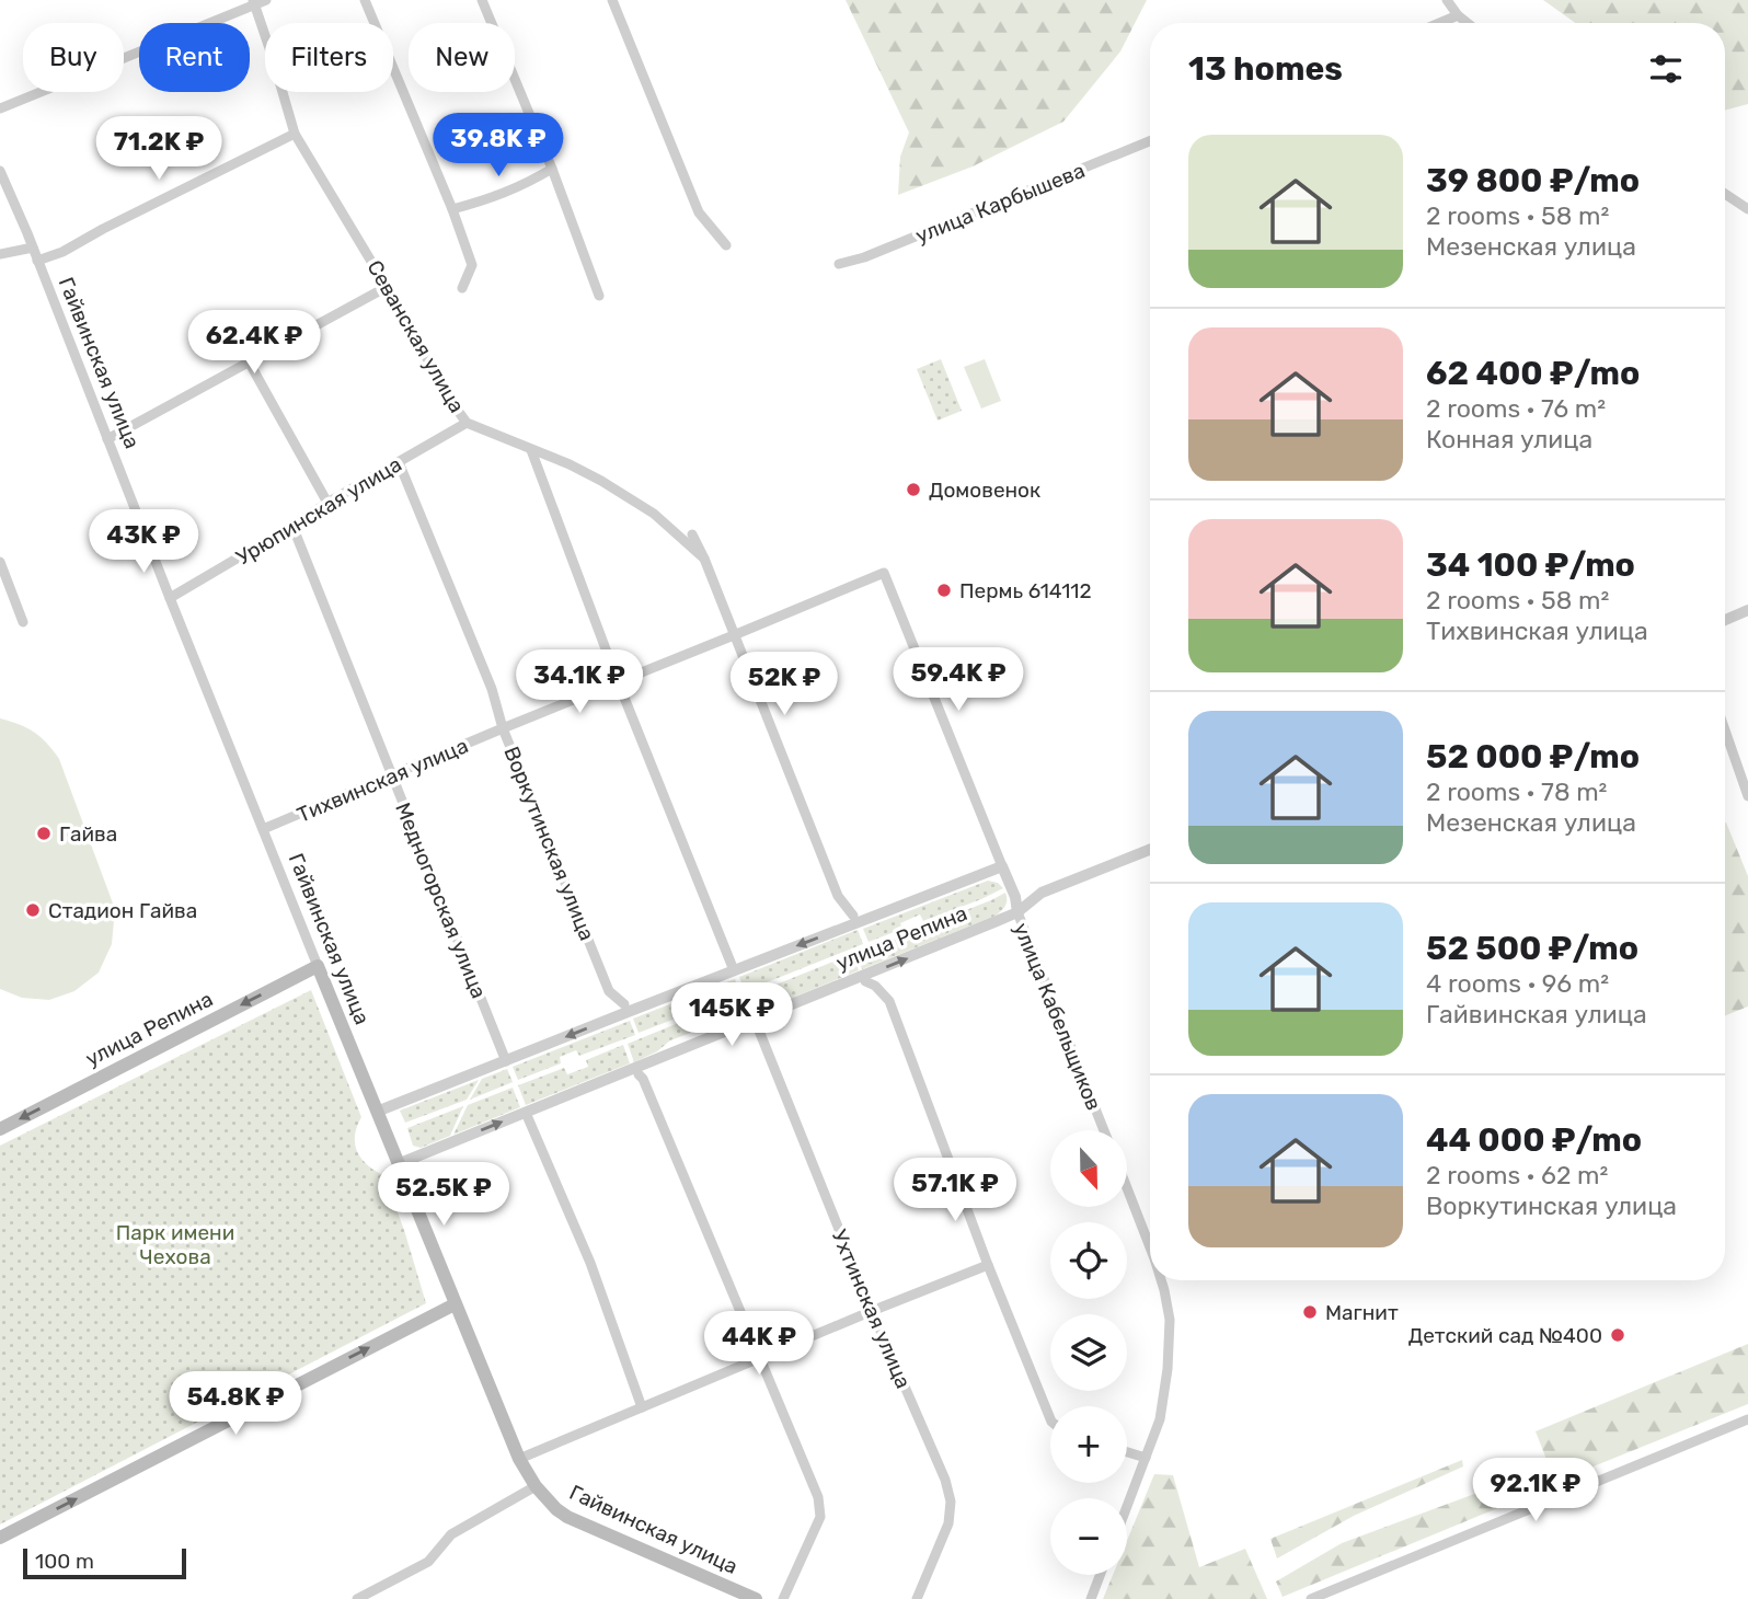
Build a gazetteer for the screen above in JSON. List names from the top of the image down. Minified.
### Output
{"streets":{"main road":["Гайвинская улица","улица Репина"],"street":["улица Карбышева","Севанская улица","Урюпинская улица","Тихвинская улица","Воркутинская улица","Медногорская улица","улица Кабельщиков","Ухтинская улица"]},"crossings":[["Севанская улица","Урюпинская улица"],["Гайвинская улица","Урюпинская улица"],["Гайвинская улица","Тихвинская улица"],["Гайвинская улица","улица Репина"],["Урюпинская улица","Воркутинская улица"],["Урюпинская улица","Медногорская улица"],["Тихвинская улица","Воркутинская улица"],["Тихвинская улица","Медногорская улица"],["Тихвинская улица","улица Кабельщиков"],["Медногорская улица","улица Репина"],["улица Репина","улица Кабельщиков"],["улица Репина","Ухтинская улица"]],"parks":["Парк имени Чехова"],"places":["Домовенок","Пермь 614112","Гайва","Стадион Гайва","Магнит","Детский сад №400"],"scale_bar":"100 m","north":"bottom","page":{"chip":["Buy","Rent","Filters","New"],"heading":"13 homes","price":["39.8K ₽","71.2K ₽","62.4K ₽","43K ₽","59.4K ₽","34.1K ₽","52K ₽","145K ₽","57.1K ₽","52.5K ₽","44K ₽","54.8K ₽","92.1K ₽"],"list":[{"name":"39 800 ₽/mo","note":"2 rooms · 58 m² · Мезенская улица"},{"name":"62 400 ₽/mo","note":"2 rooms · 76 m² · Конная улица"},{"name":"34 100 ₽/mo","note":"2 rooms · 58 m² · Тихвинская улица"},{"name":"52 000 ₽/mo","note":"2 rooms · 78 m² · Мезенская улица"},{"name":"52 500 ₽/mo","note":"4 rooms · 96 m² · Гайвинская улица"},{"name":"44 000 ₽/mo","note":"2 rooms · 62 m² · Воркутинская улица"}],"map_buttons":["+","−"],"scale":"100 m"}}
